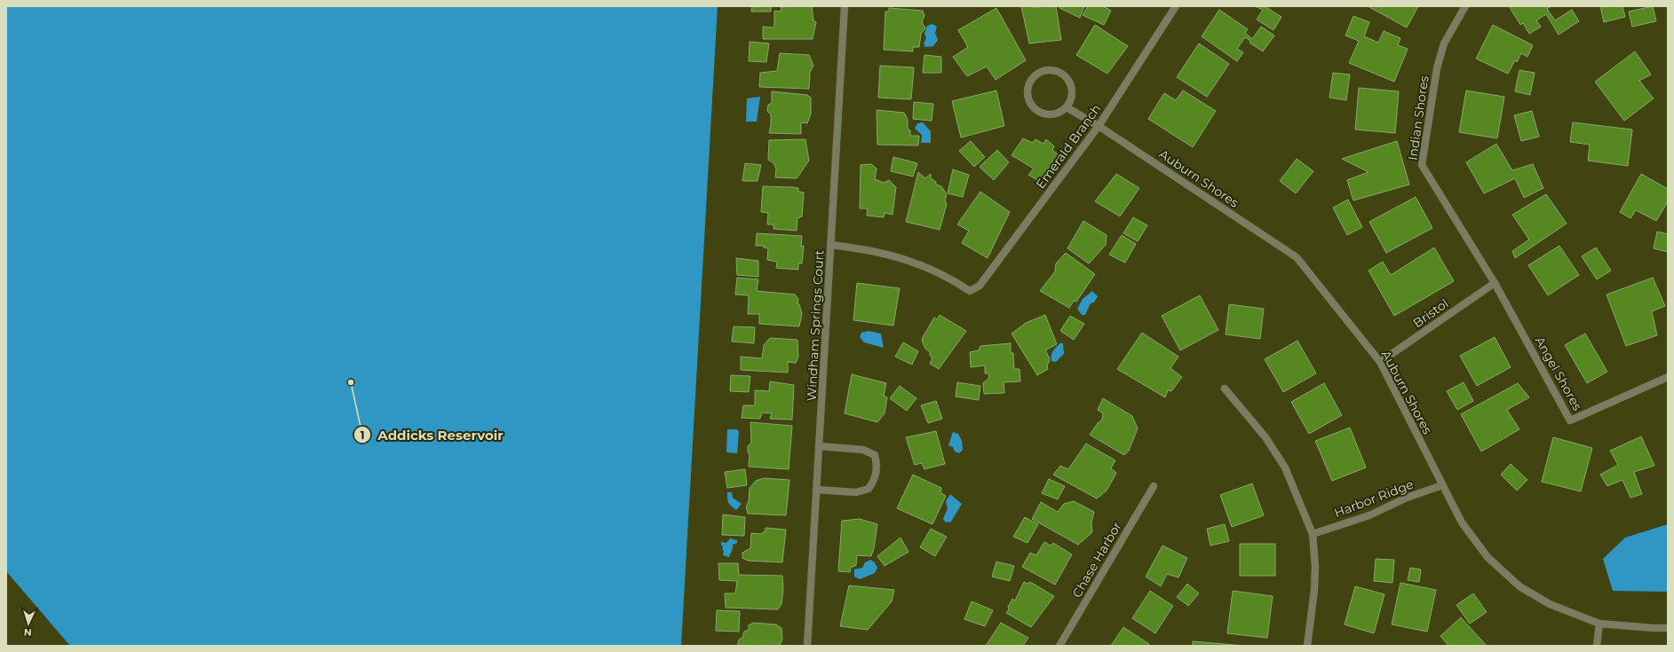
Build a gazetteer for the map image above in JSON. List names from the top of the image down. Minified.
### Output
{"streets":{"street":["Indian Shores","Emerald Branch","Auburn Shores","Bristol","Windham Springs Court","Angel Shores","Harbor Ridge","Chase Harbor"]},"crossings":[["Indian Shores","Bristol"],["Indian Shores","Angel Shores"],["Emerald Branch","Auburn Shores"],["Emerald Branch","Windham Springs Court"],["Auburn Shores","Bristol"],["Auburn Shores","Harbor Ridge"],["Bristol","Angel Shores"]],"places":["Addicks Reservoir"],"north":"bottom"}
